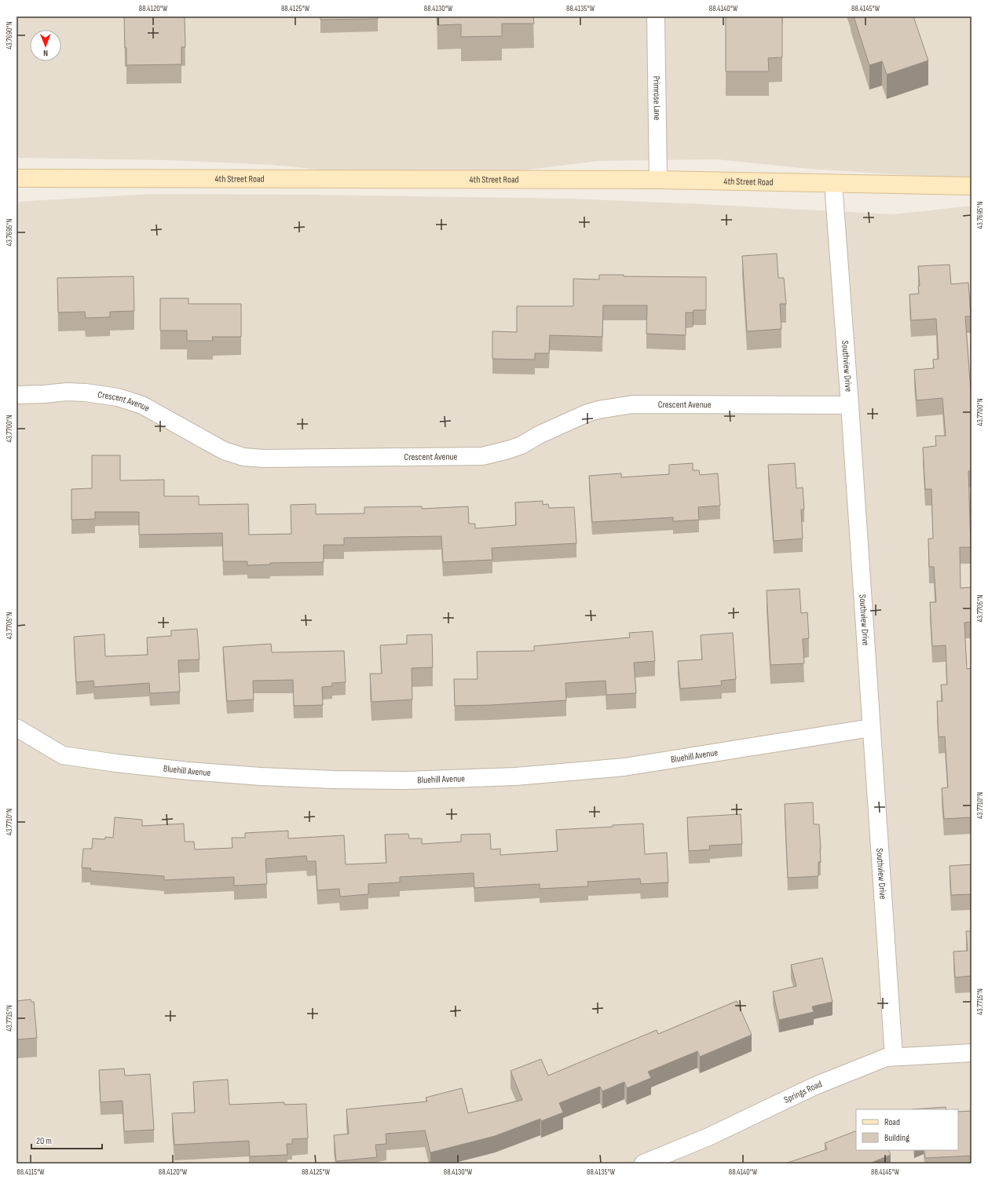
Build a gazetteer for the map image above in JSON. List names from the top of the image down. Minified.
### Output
{"streets":{"street":["Primrose Lane","4th Street Road","Southview Drive","Crescent Avenue","Bluehill Avenue","Springs Road"]},"crossings":[["Primrose Lane","4th Street Road"],["4th Street Road","Southview Drive"],["Southview Drive","Crescent Avenue"],["Southview Drive","Bluehill Avenue"],["Southview Drive","Springs Road"]],"legend":["Road","Building"],"scale_bar":"20 m","north":"bottom","coordinates":["88.4120°W","88.4125°W","88.4130°W","88.4135°W","88.4140°W","88.4145°W","43.7690°N","43.7695°N","43.7700°N","43.7705°N","43.7710°N","43.7715°N","88.4115°W"]}
